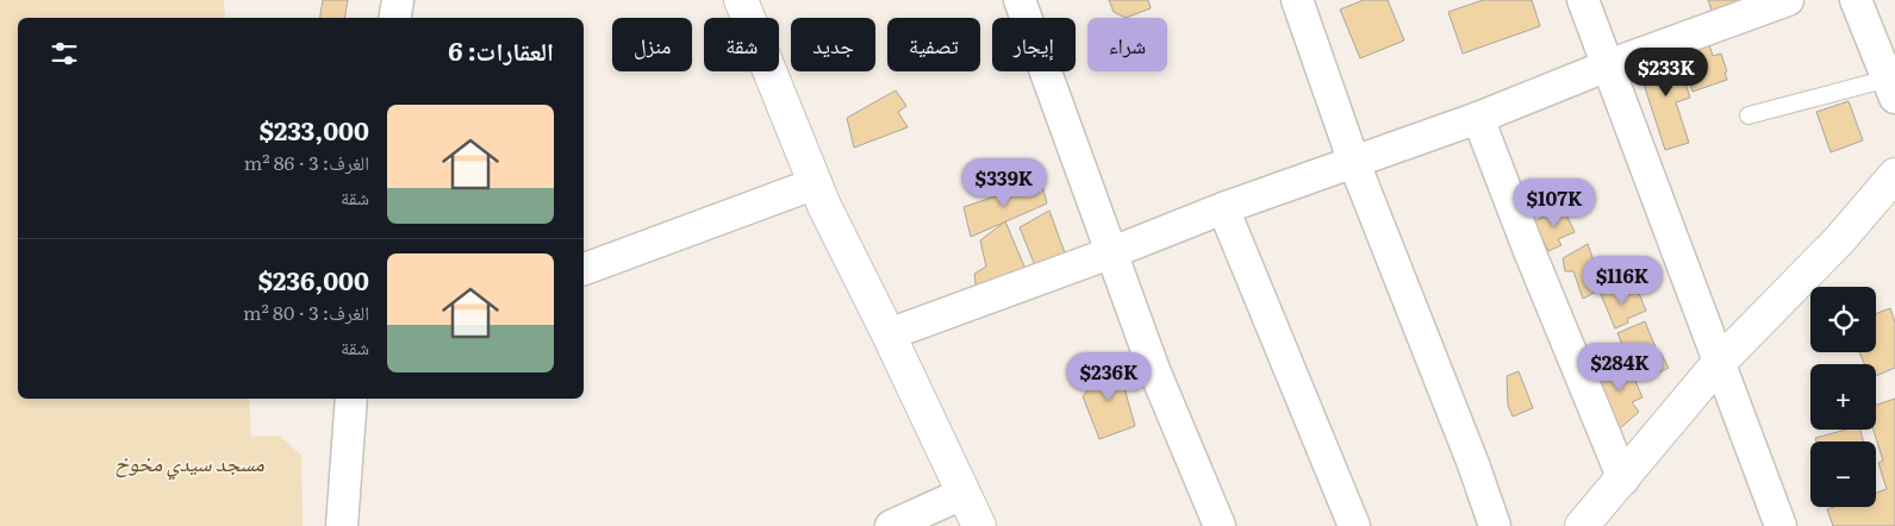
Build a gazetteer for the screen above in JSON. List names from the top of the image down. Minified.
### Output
{"parks":["مسجد سيدي مخوخ"],"page":{"chip":["شراء","إيجار","تصفية","جديد","شقة","منزل"],"heading":"العقارات: 6","price":["$233K","$339K","$107K","$116K","$284K","$236K"],"list":[{"name":"$233,000","note":"الغرف: 3 · 86 m² · شقة"},{"name":"$236,000","note":"الغرف: 3 · 80 m² · شقة"}],"map_buttons":["+","−"]}}
